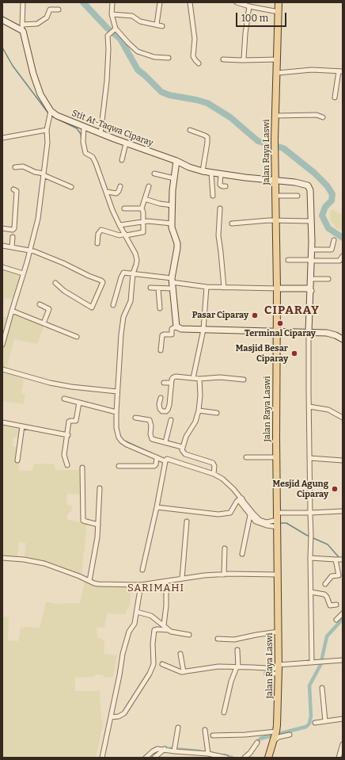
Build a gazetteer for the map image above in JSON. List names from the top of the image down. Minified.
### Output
{"streets":{"main road":["Stit At-Taqwa Ciparay","Jalan Raya Laswi"]},"crossings":[["Stit At-Taqwa Ciparay","Jalan Raya Laswi"]],"districts":["CIPARAY","SARIMAHI"],"places":["Pasar Ciparay","Terminal Ciparay","Masjid Besar Ciparay","Mesjid Agung Ciparay"],"scale_bar":"100 m"}
